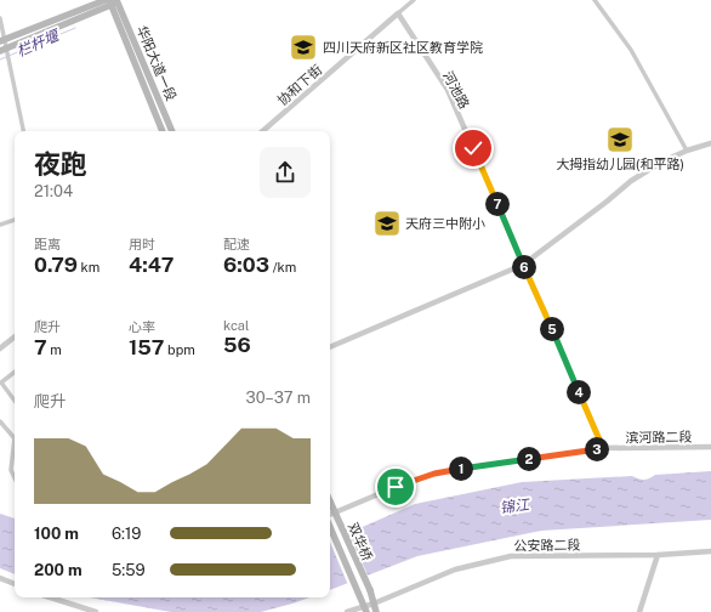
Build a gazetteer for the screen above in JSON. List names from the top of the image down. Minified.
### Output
{"streets":{"main road":["华阳大道一段","双华桥"],"street":["协和下街","河池路","滨河路二段","公安路二段"]},"crossings":[["协和下街","河池路"],["河池路","滨河路二段"],["双华桥","公安路二段"]],"water":["栏杆堰","锦江"],"places":{"school or university":["四川天府新区社区教育学院","大拇指幼儿园(和平路)","天府三中附小"]},"page":{"heading":["夜跑","21:04"],"pins":["7","6","5","4","3","2","1"],"stats":[["距离","0.79 km"],["用时","4:47"],["配速","6:03 /km"],["爬升","7 m"],["心率","157 bpm"],["kcal","56"]],"chart":["爬升","30–37 m"],"list":[{"name":"100 m","note":"6:19"},{"name":"200 m","note":"5:59"}]}}
